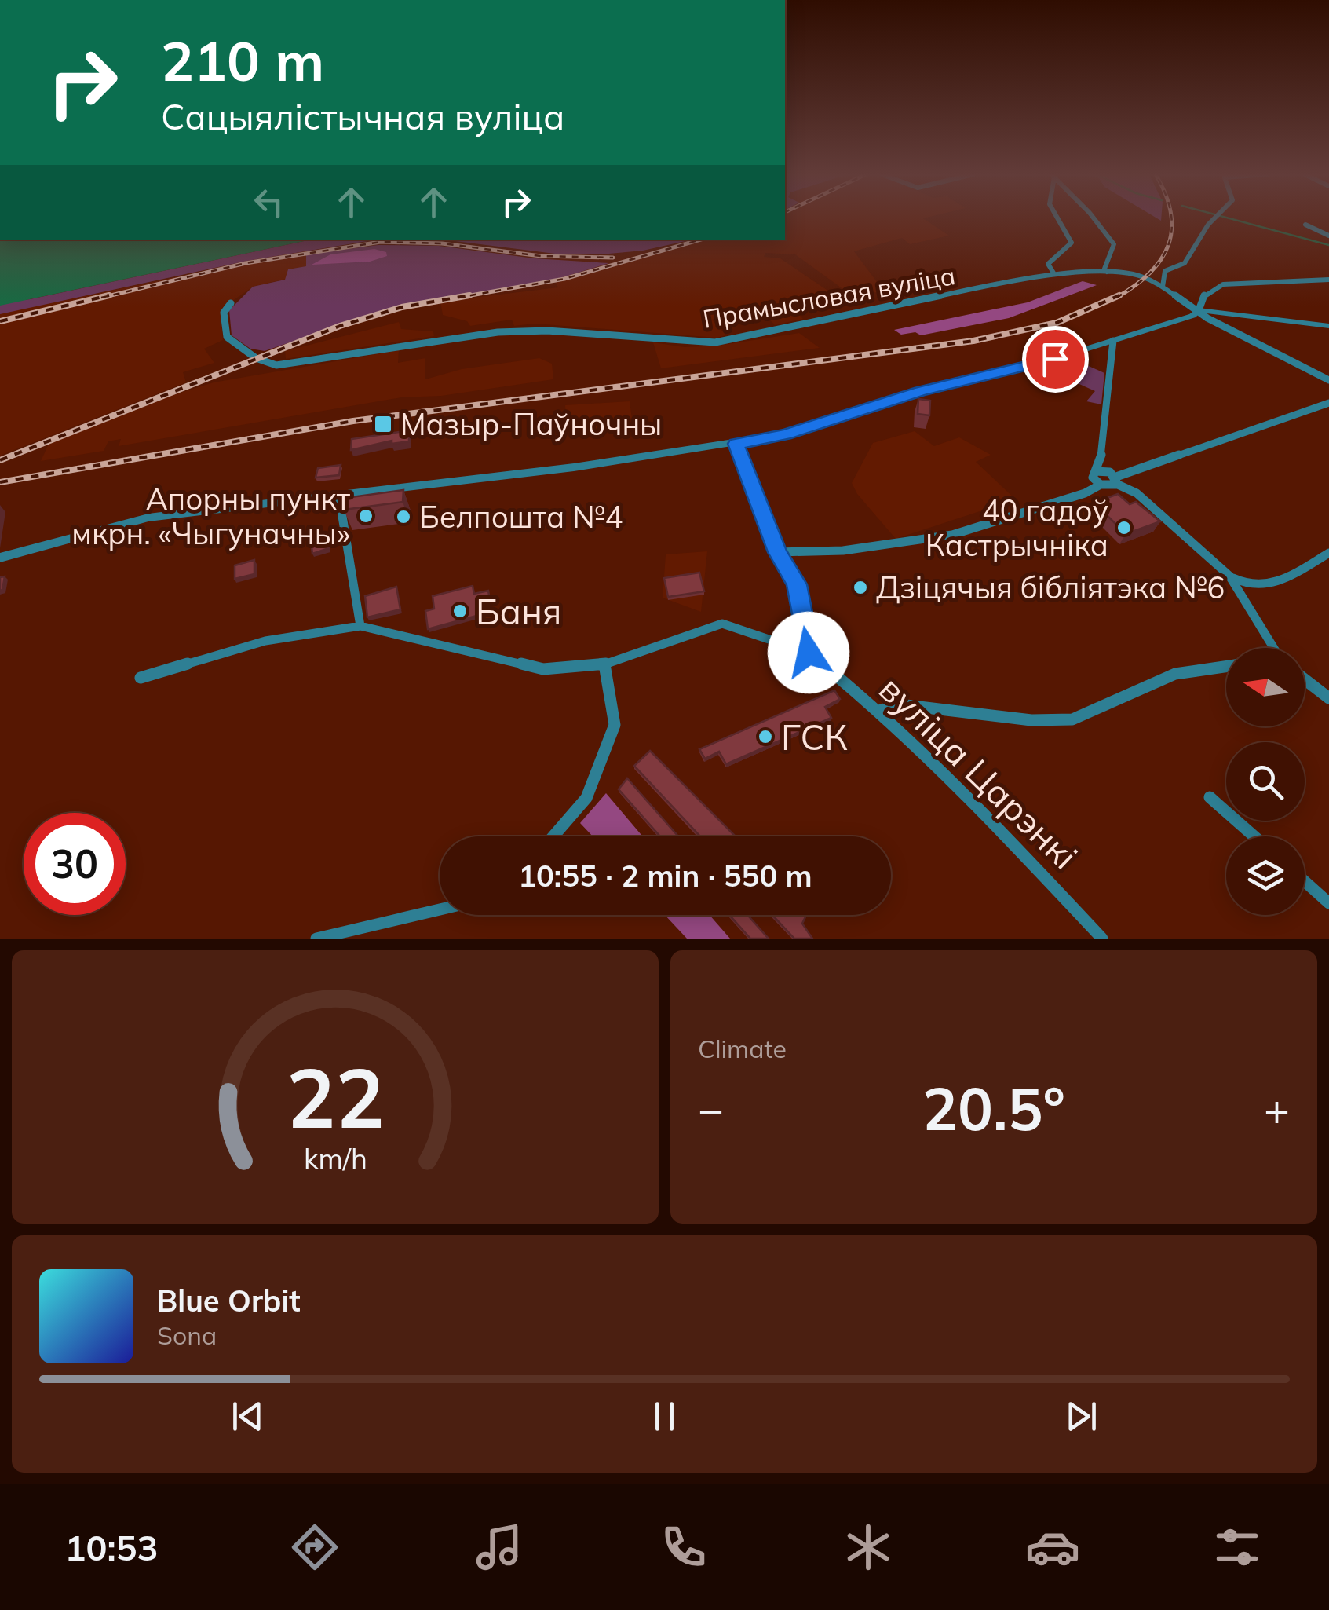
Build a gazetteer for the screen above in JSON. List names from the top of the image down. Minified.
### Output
{"streets":{"street":["Прамысловая вуліца","вуліца Царэнкі"]},"places":{"transit":["Мазыр-Паўночны"],"other":["Апорны пункт мкрн. «Чыгуначны»","Белпошта №4","40 гадоў Кастрычніка","Дзіцячыя бібліятэка №6","Баня","ГСК"]},"north":"left","page":{"turn":["210 m","Сацыялістычная вуліца"],"limit":"30","trip":"10:55 · 2 min · 550 m","tile":"Climate","heat":["−","20.5°","+"],"song":["Blue Orbit","Sona"],"tabs":"10:53","gauge":["22","km/h"]}}
